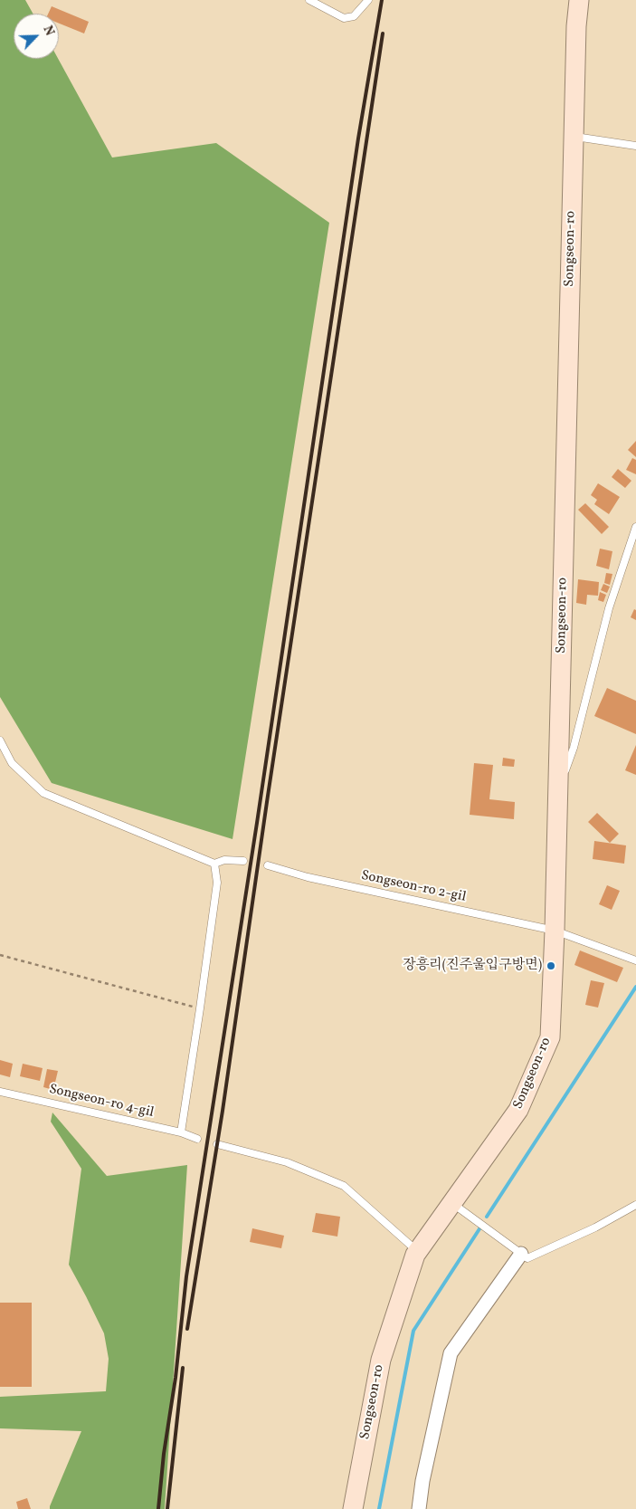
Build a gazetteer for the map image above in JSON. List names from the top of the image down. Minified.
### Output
{"streets":{"street":["Songseon-ro"],"lane":["Songseon-ro 2-gil","Songseon-ro 4-gil"]},"crossings":[["Songseon-ro","Songseon-ro 2-gil"]],"places":["장흥리(진주울입구방면)"],"north":"top right"}
